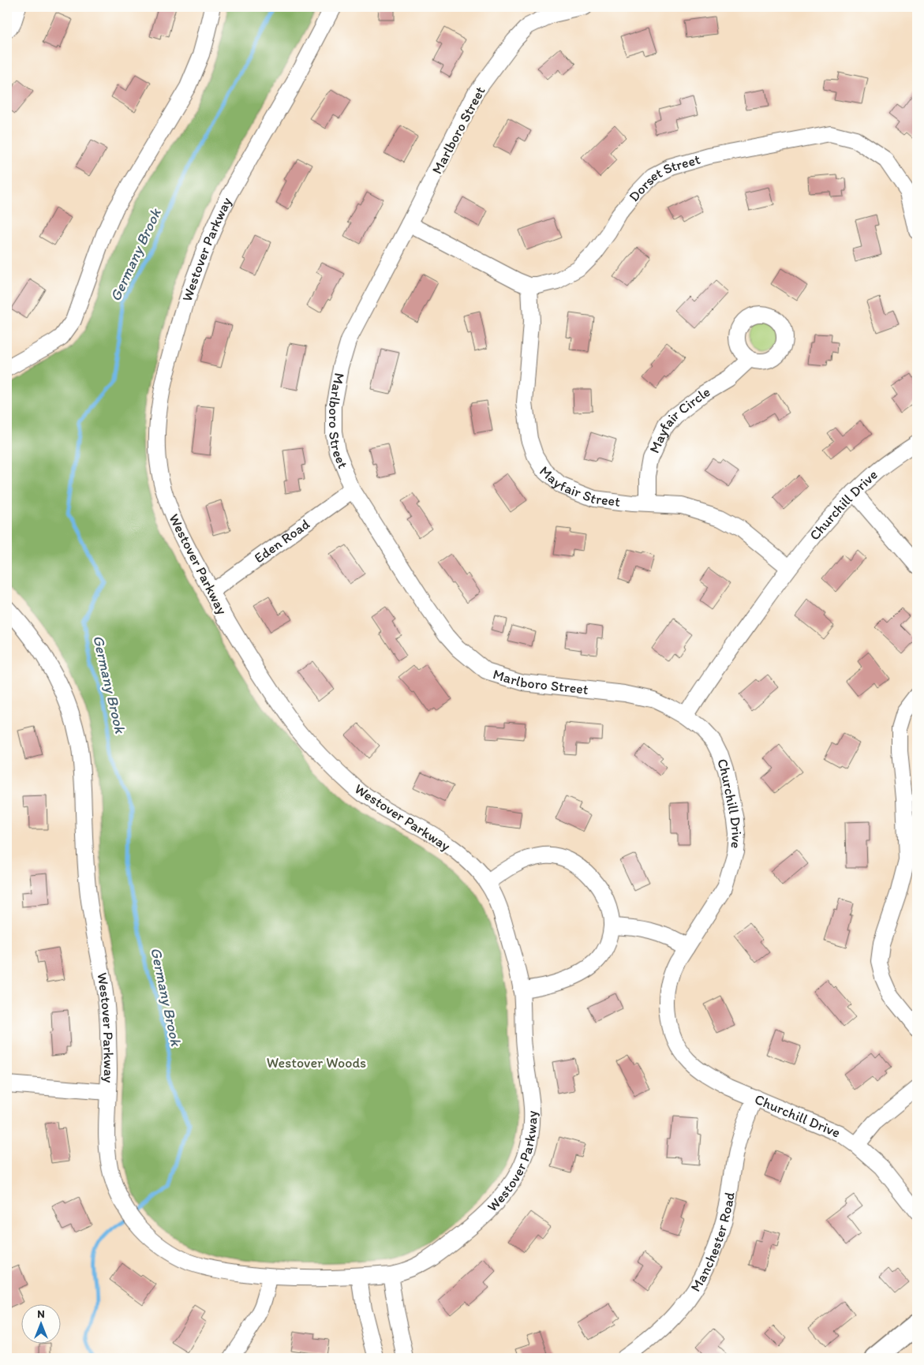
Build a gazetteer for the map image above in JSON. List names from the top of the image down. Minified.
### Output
{"streets":{"street":["Marlboro Street","Dorset Street","Westover Parkway","Mayfair Circle","Mayfair Street","Churchill Drive","Eden Road","Manchester Road"]},"crossings":[["Marlboro Street","Churchill Drive"],["Marlboro Street","Eden Road"],["Dorset Street","Mayfair Street"],["Westover Parkway","Eden Road"],["Mayfair Circle","Mayfair Street"],["Mayfair Street","Churchill Drive"],["Churchill Drive","Manchester Road"]],"water":["Germany Brook"],"parks":["Westover Woods"],"north":"top"}
